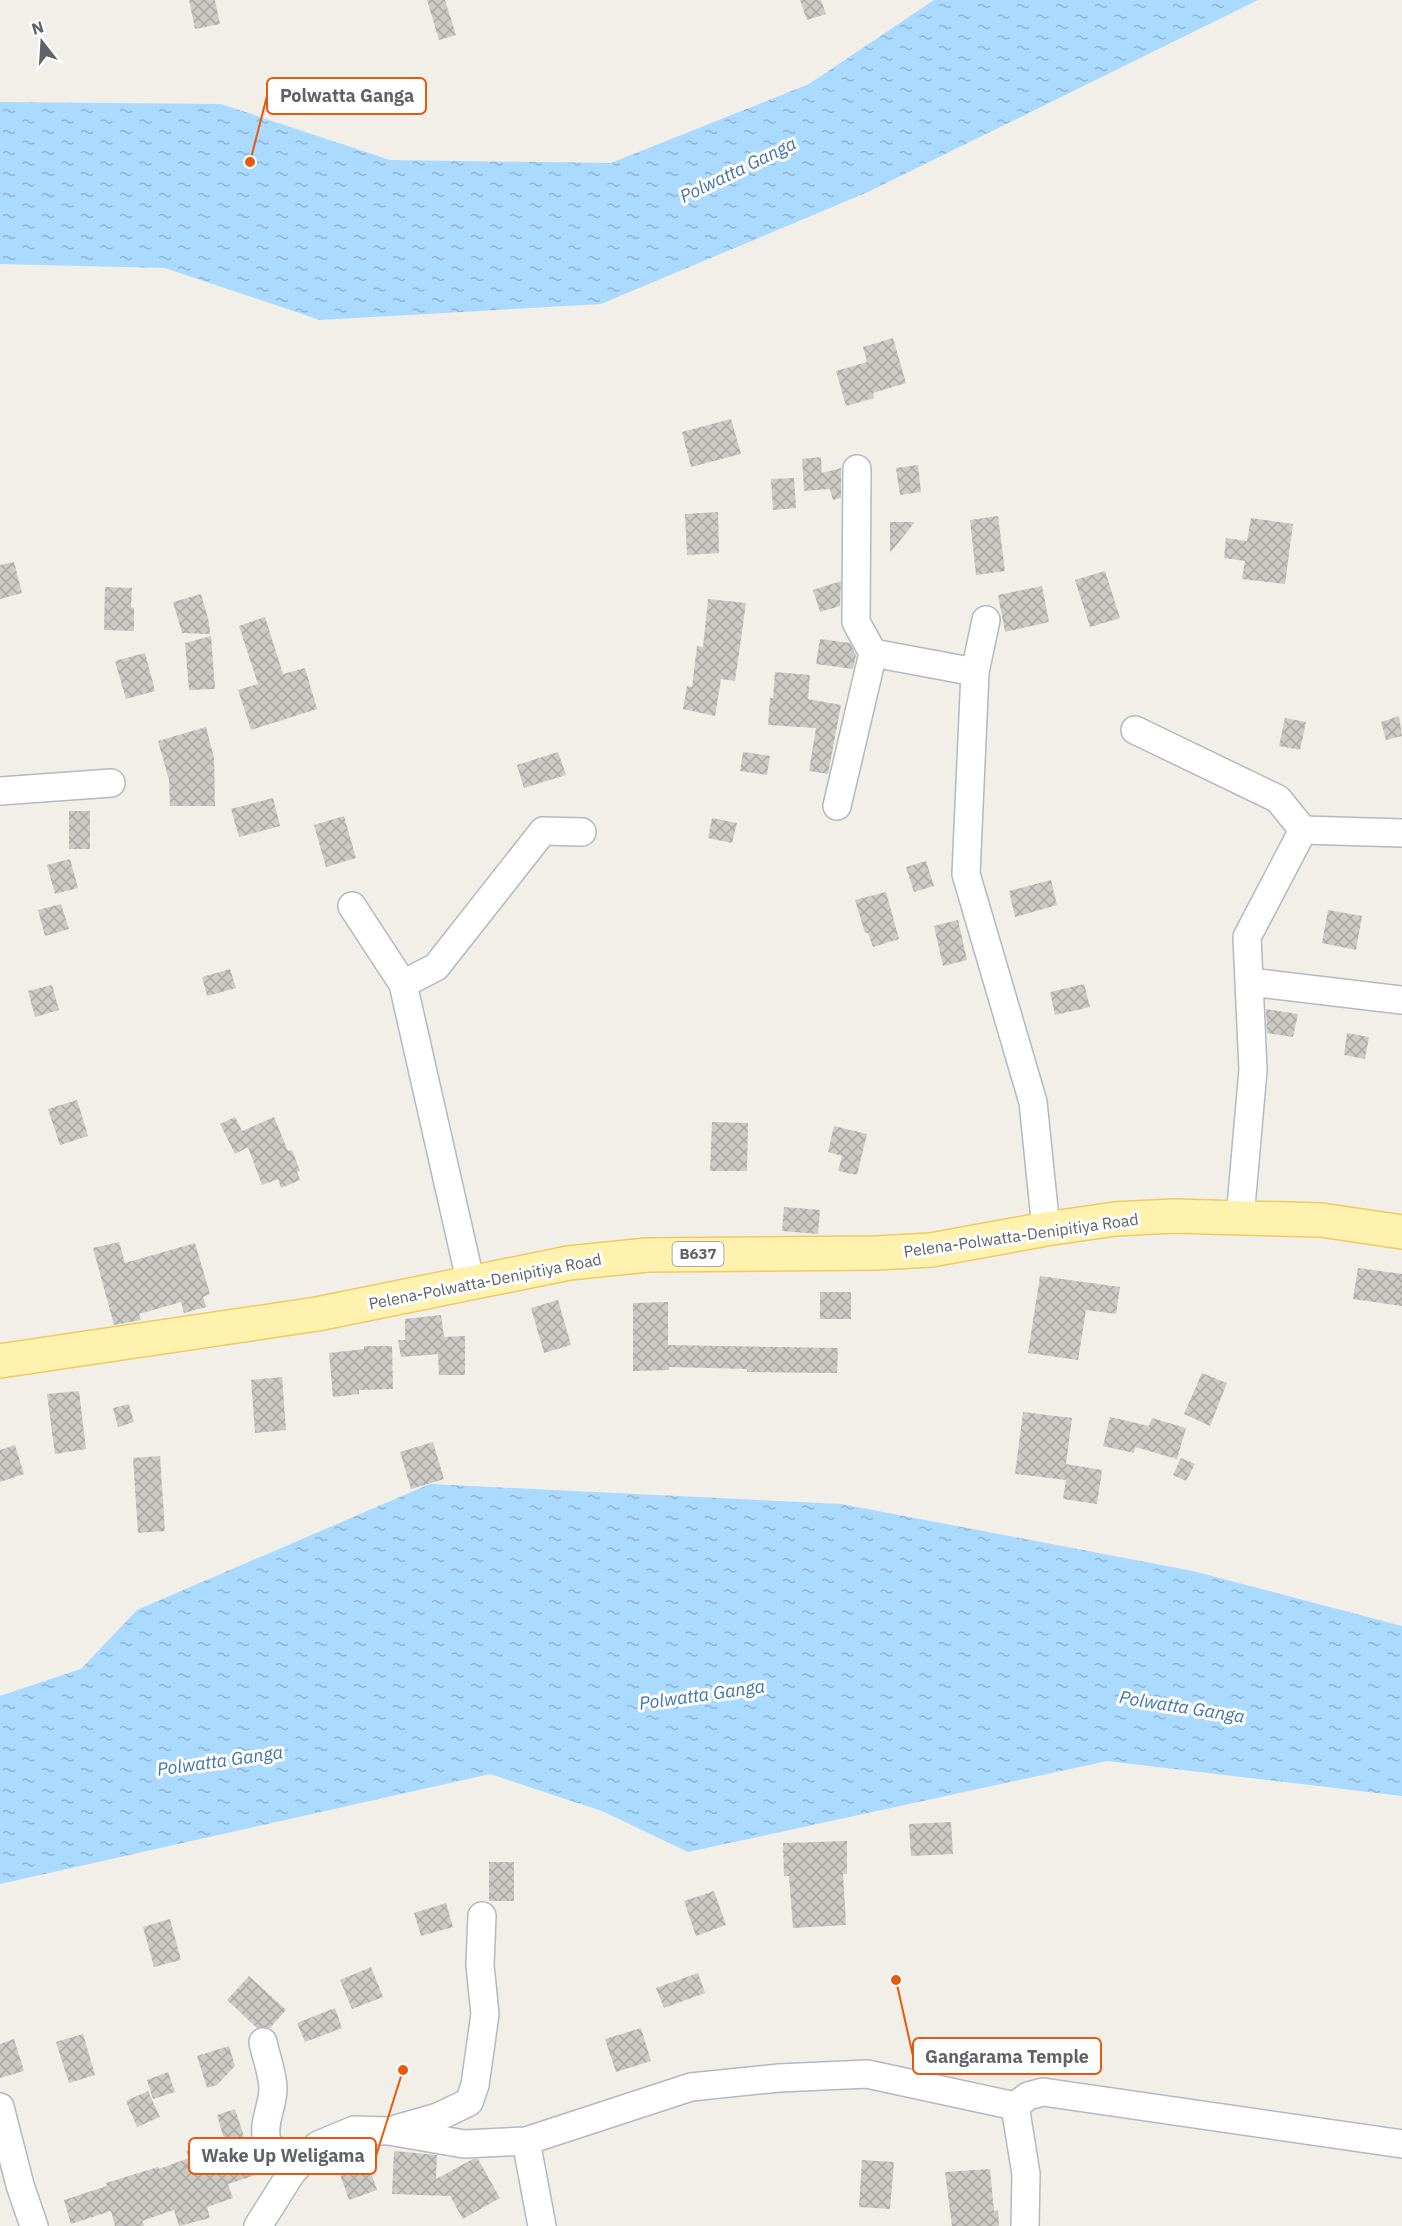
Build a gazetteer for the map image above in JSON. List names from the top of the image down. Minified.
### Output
{"streets":{"main road":["Pelena-Polwatta-Denipitiya Road","B637"]},"water":["Polwatta Ganga"],"places":["Polwatta Ganga","Gangarama Temple","Wake Up Weligama"],"north":"top"}
